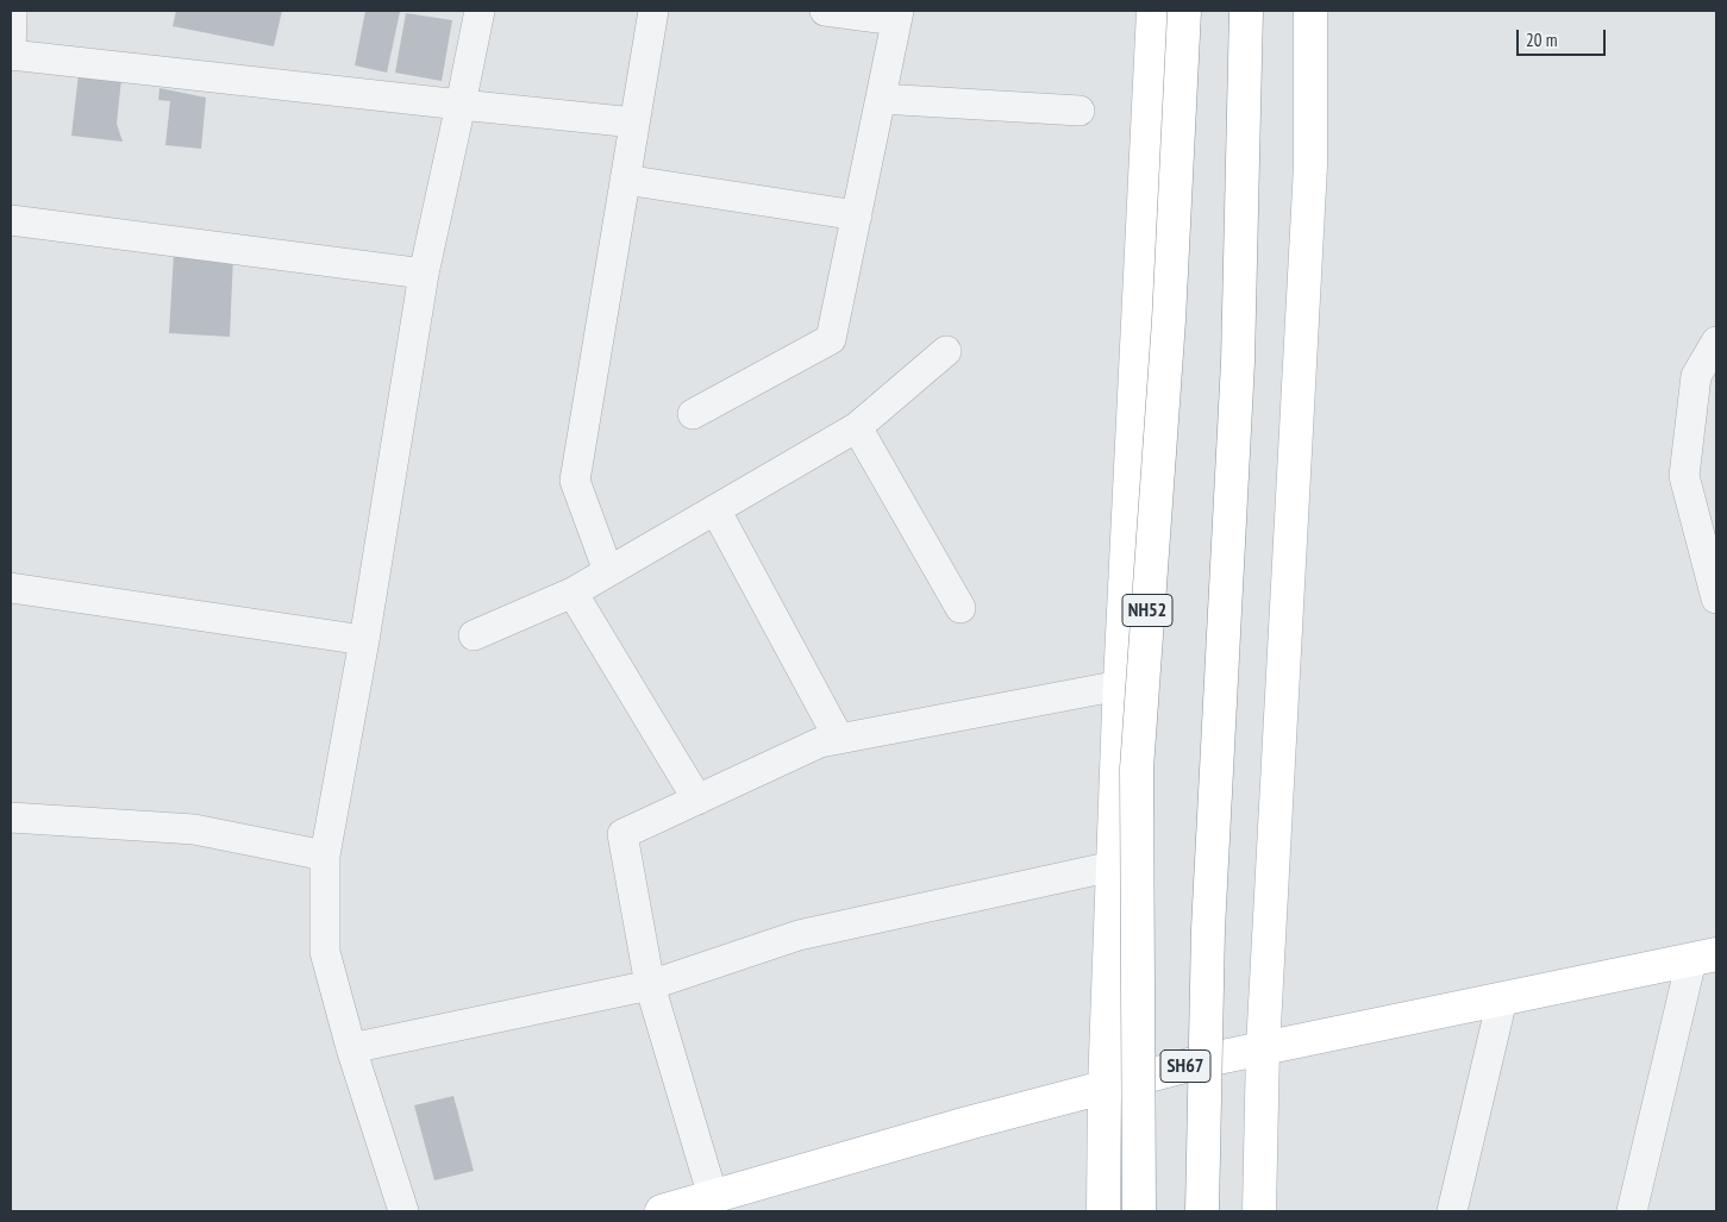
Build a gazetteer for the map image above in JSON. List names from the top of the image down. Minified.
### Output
{"streets":{"main road":["NH52","SH67"]},"scale_bar":"20 m"}
